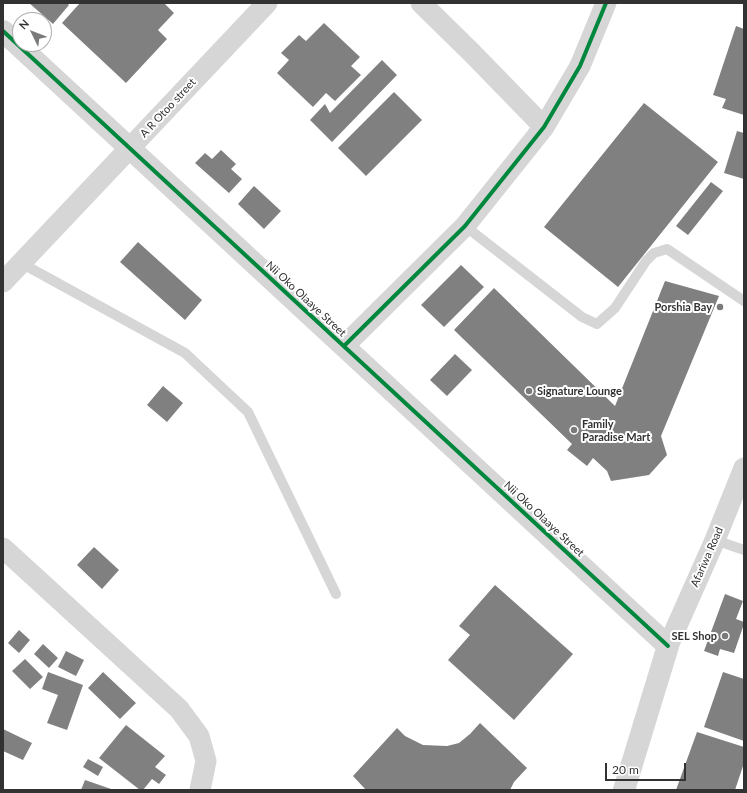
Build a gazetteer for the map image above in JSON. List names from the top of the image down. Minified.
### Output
{"streets":{"street":["A R Otoo street","Nii Oko Olaaye Street","Afariwa Road"]},"crossings":[["A R Otoo street","Nii Oko Olaaye Street"],["Nii Oko Olaaye Street","Afariwa Road"]],"places":["Porshia Bay","Signature Lounge","Family Paradise Mart","SEL Shop"],"scale_bar":"20 m","north":"top left"}
